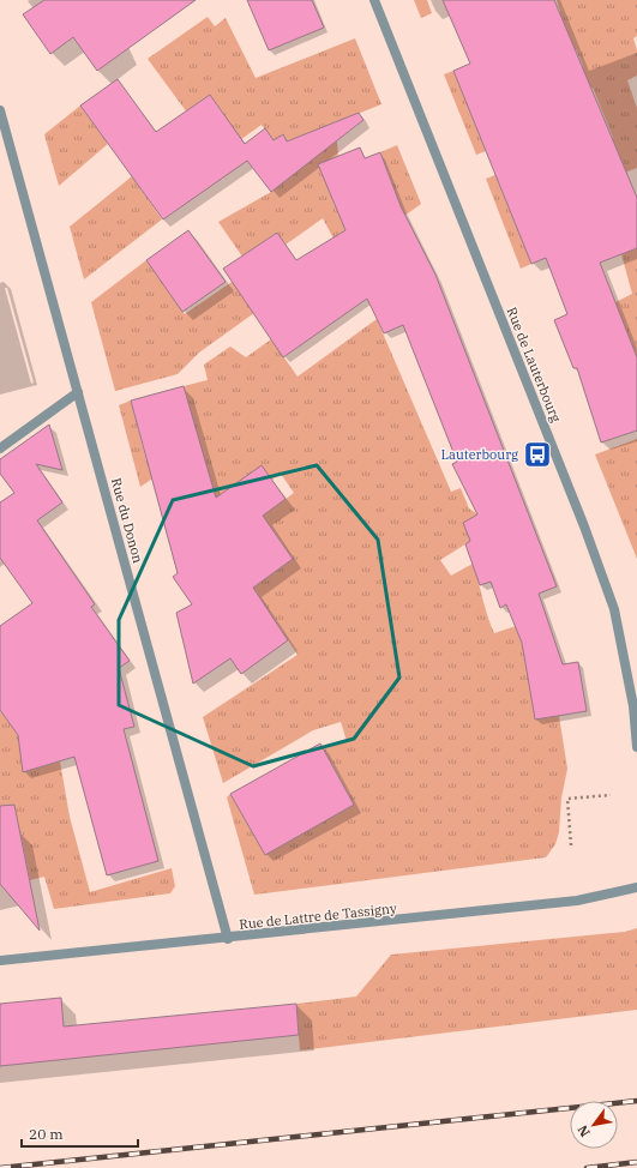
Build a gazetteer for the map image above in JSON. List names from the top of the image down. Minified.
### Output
{"streets":{"street":["Rue de Lauterbourg","Rue du Donon","Rue de Lattre de Tassigny"]},"crossings":[["Rue du Donon","Rue de Lattre de Tassigny"]],"places":{"bus stop":["Lauterbourg"]},"scale_bar":"20 m","north":"bottom left"}
